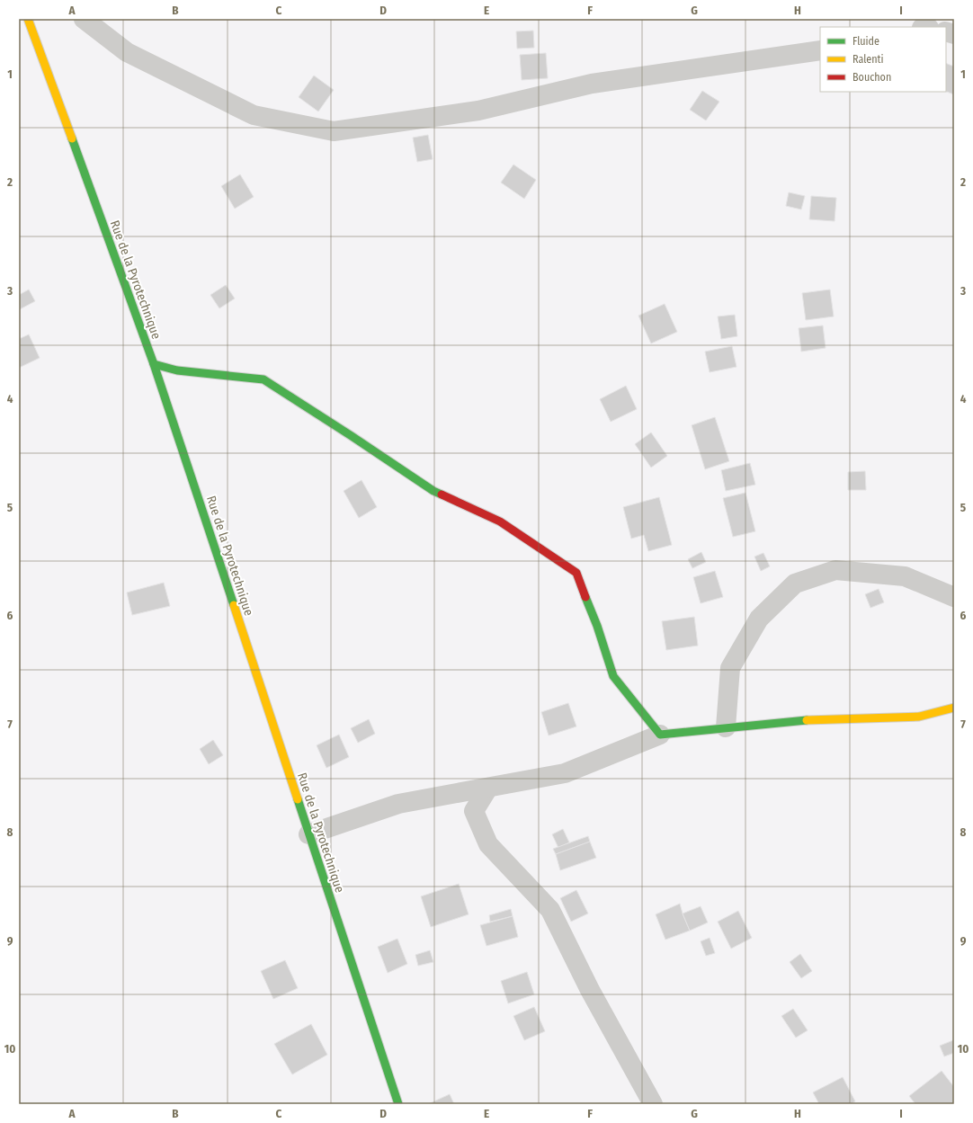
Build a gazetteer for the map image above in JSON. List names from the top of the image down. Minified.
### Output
{"streets":{"street":["Rue de la Pyrotechnique"]},"legend":["Fluide","Ralenti","Bouchon"],"grid":{"columns":["A","B","C","D","E","F","G","H","I"],"rows":["1","2","3","4","5","6","7","8","9","10"]}}
